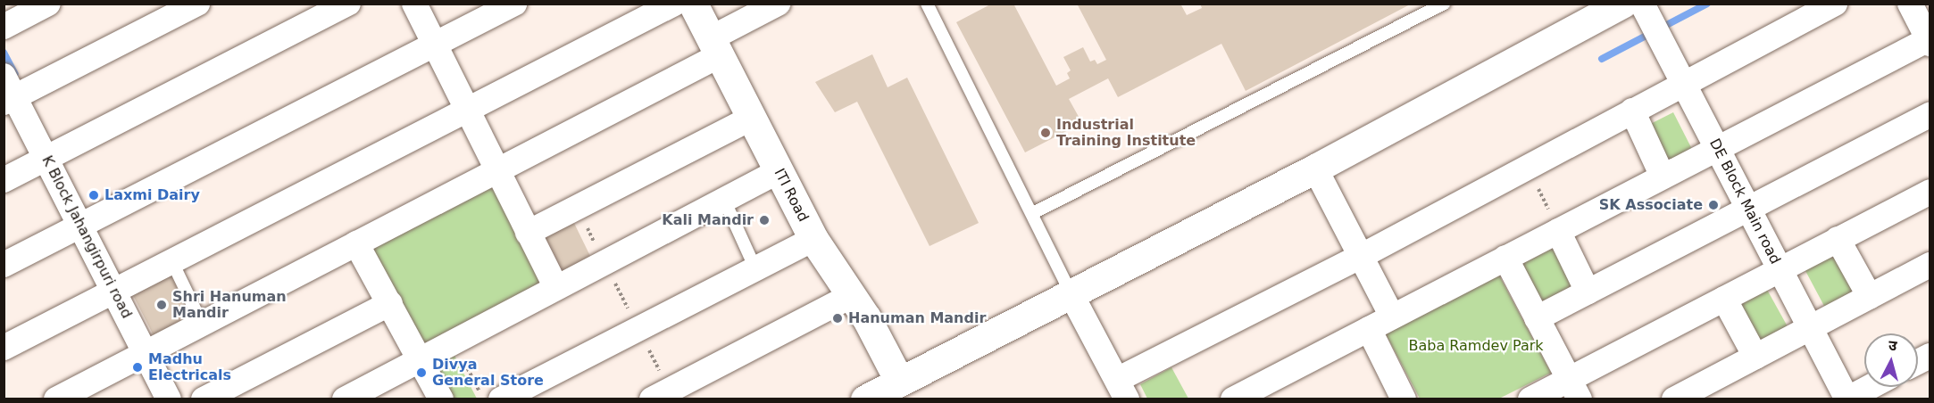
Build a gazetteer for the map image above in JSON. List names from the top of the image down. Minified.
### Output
{"streets":{"street":["ITI Road","DE Block Main road","K Block Jahangirpuri road"]},"parks":["Baba Ramdev Park"],"places":["Industrial Training Institute","Laxmi Dairy","SK Associate","Kali Mandir","Shri Hanuman Mandir","Hanuman Mandir","Madhu Electricals","Divya General Store"],"north":"top"}
